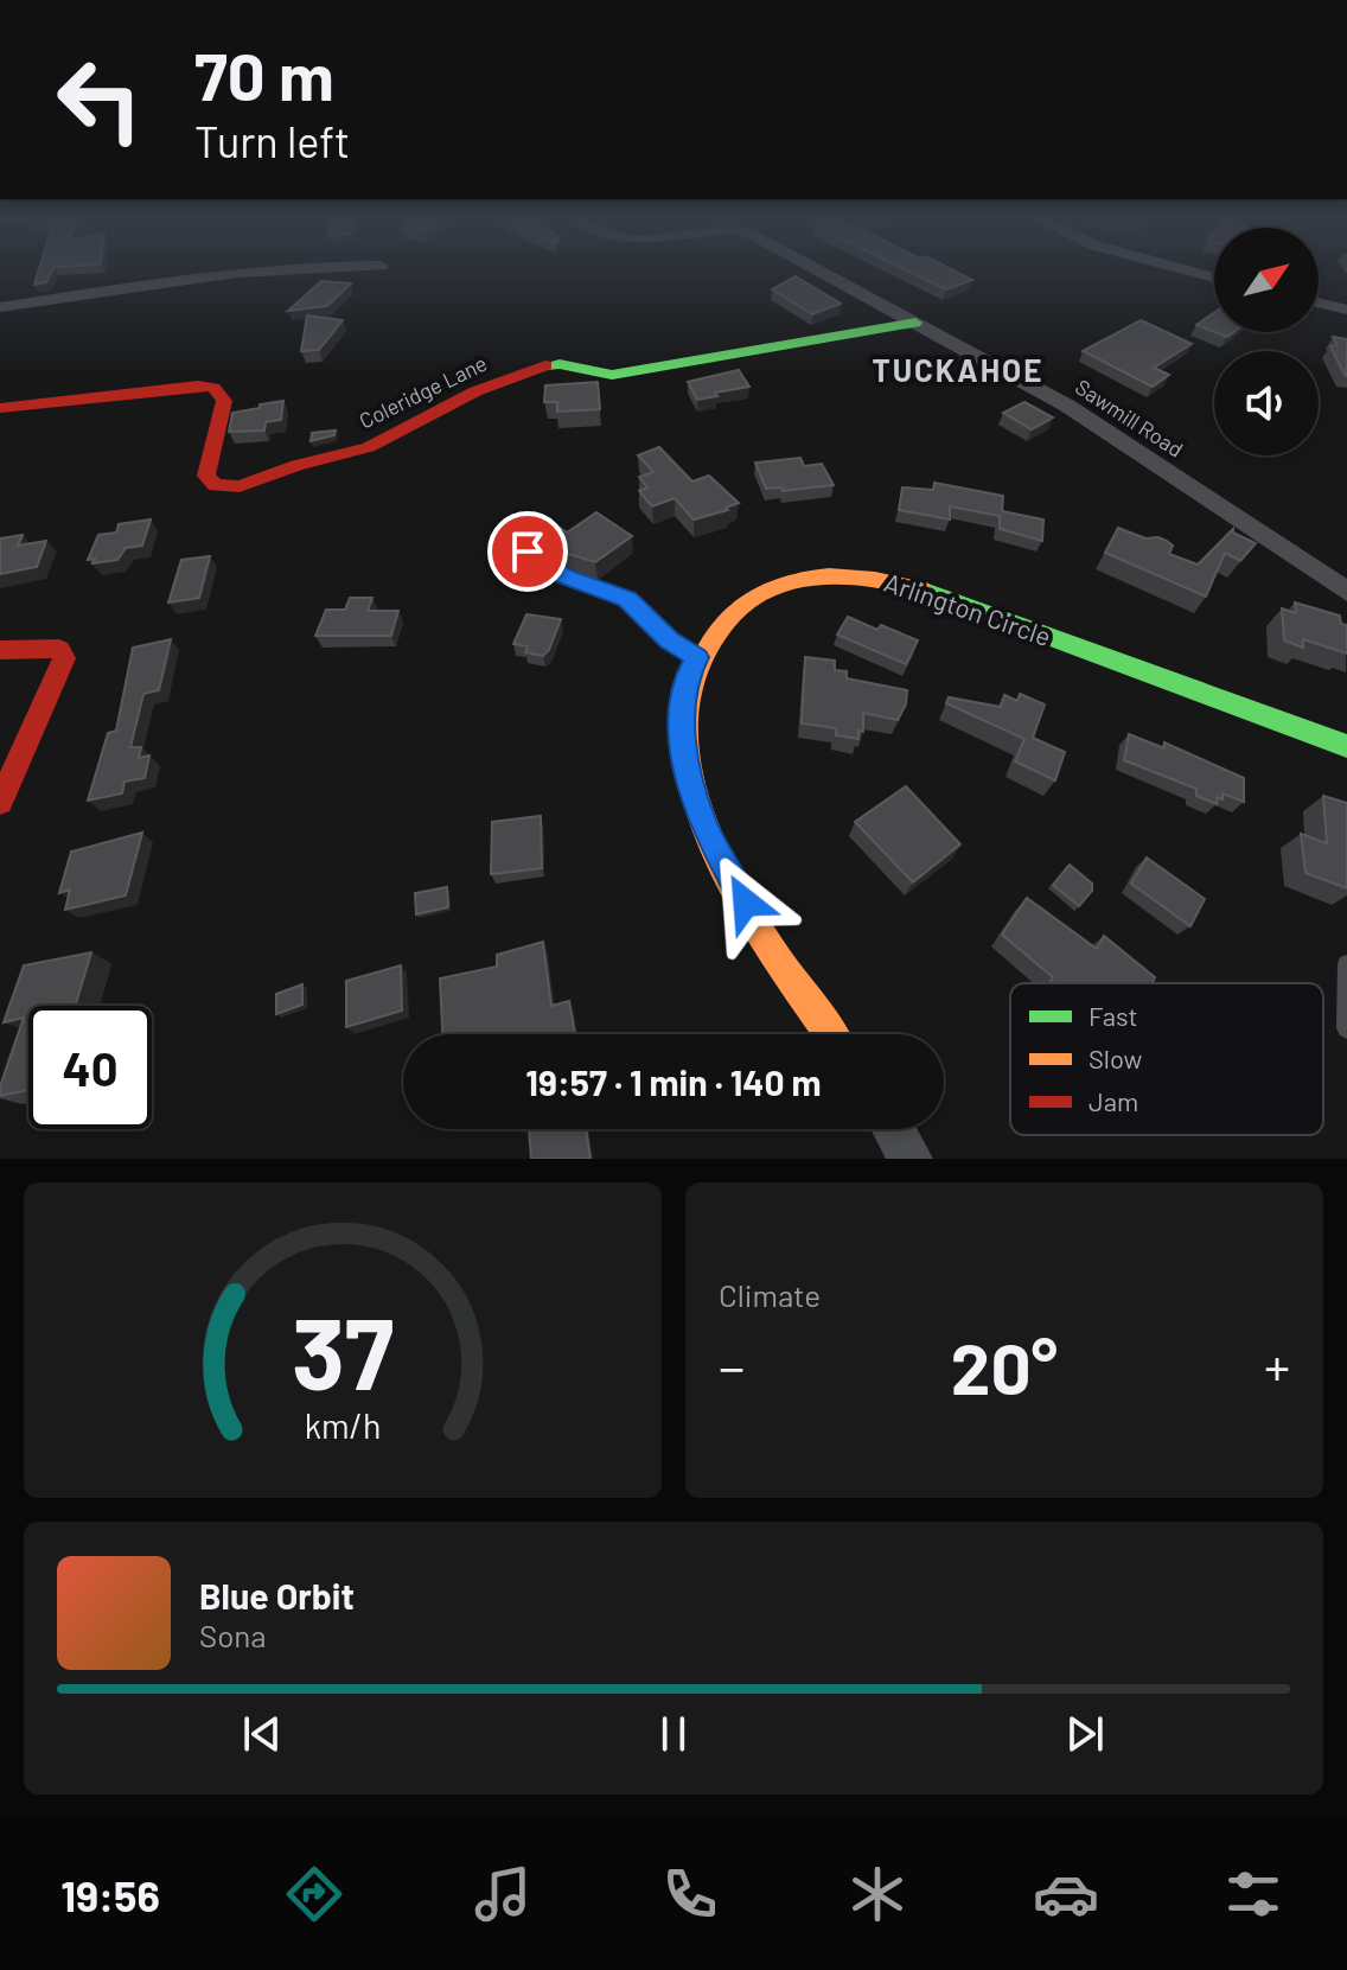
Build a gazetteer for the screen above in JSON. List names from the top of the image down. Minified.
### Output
{"streets":{"street":["Coleridge Lane","Sawmill Road","Arlington Circle"]},"crossings":[["Coleridge Lane","Sawmill Road"]],"districts":["TUCKAHOE"],"legend":["Fast","Slow","Jam"],"north":"top right","page":{"turn":["70 m","Turn left"],"limit":"40","trip":"19:57 · 1 min · 140 m","tile":"Climate","heat":["−","20°","+"],"song":["Blue Orbit","Sona"],"tabs":"19:56","gauge":["37","km/h"]}}
